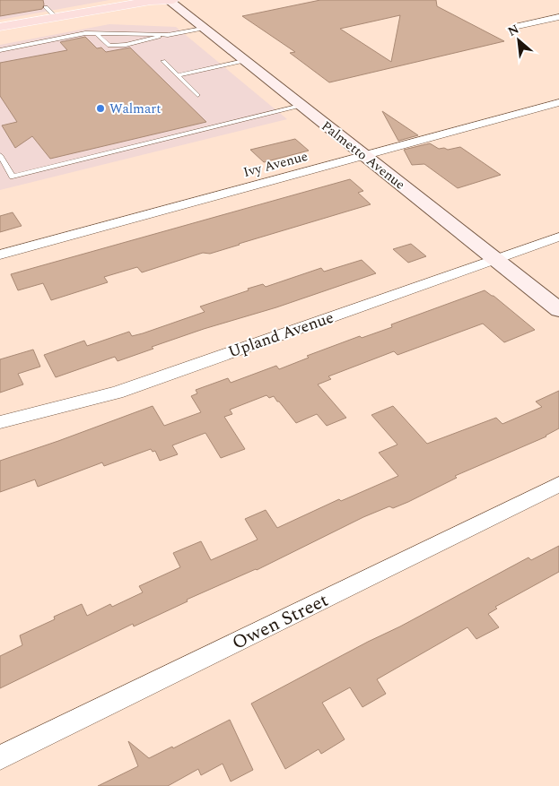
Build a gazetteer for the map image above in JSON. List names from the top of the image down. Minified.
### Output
{"streets":{"street":["Palmetto Avenue","Ivy Avenue","Upland Avenue","Owen Street"]},"crossings":[["Palmetto Avenue","Ivy Avenue"],["Palmetto Avenue","Upland Avenue"]],"places":["Walmart"],"north":"top left"}
